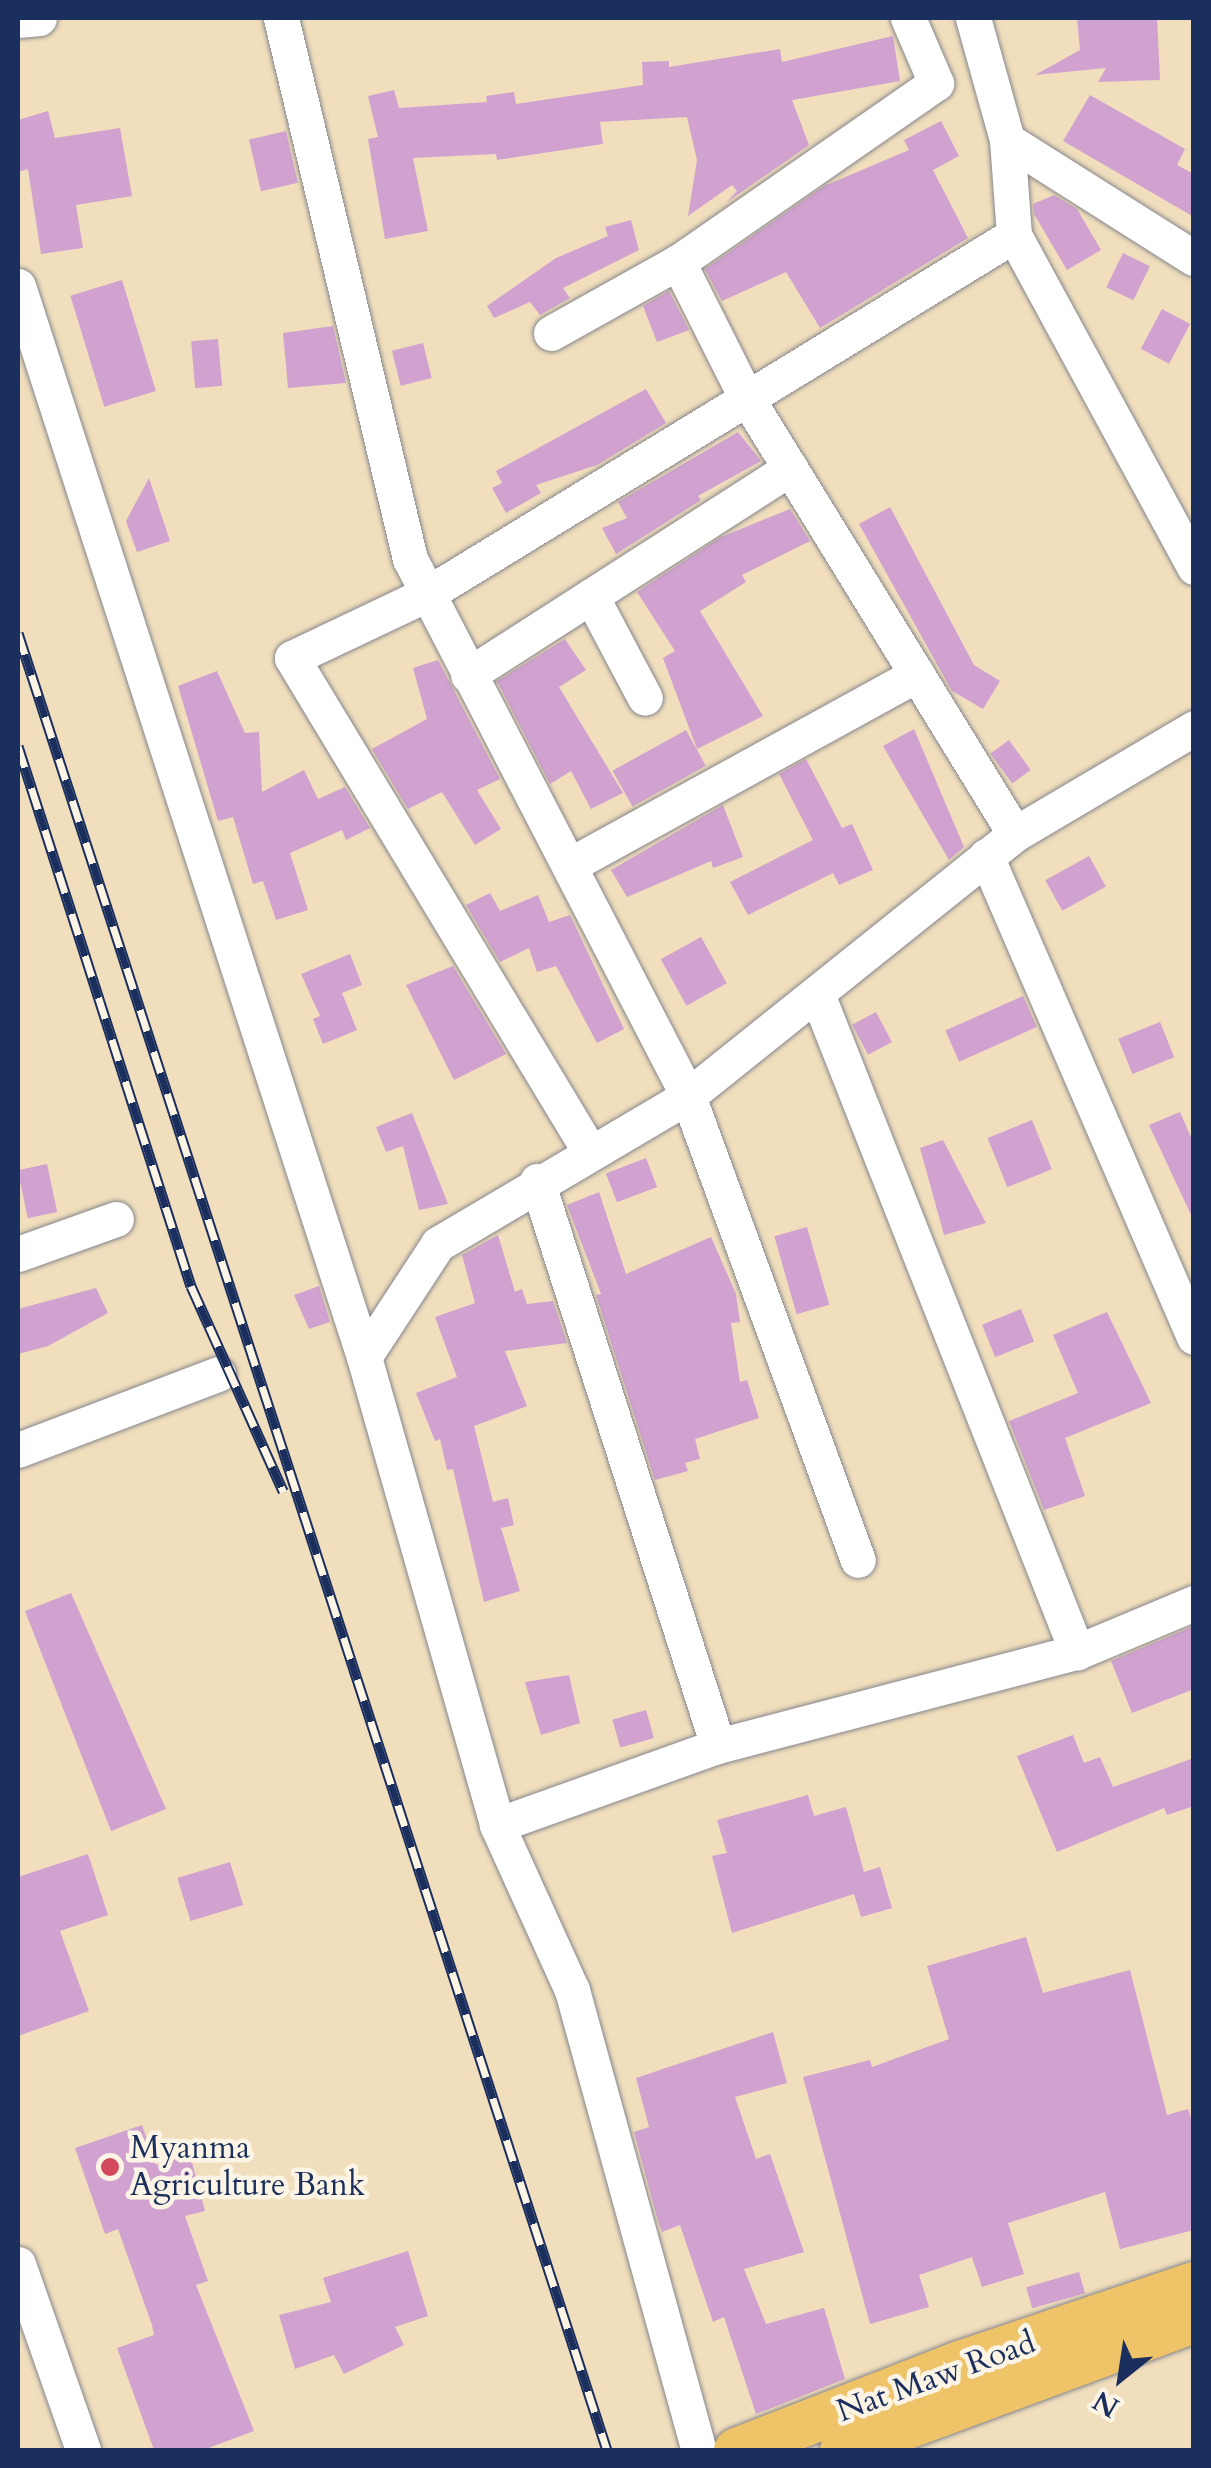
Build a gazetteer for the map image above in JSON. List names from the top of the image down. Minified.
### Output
{"streets":{"main road":["Nat Maw Road"]},"places":["Myanma Agriculture Bank"],"north":"bottom left"}
